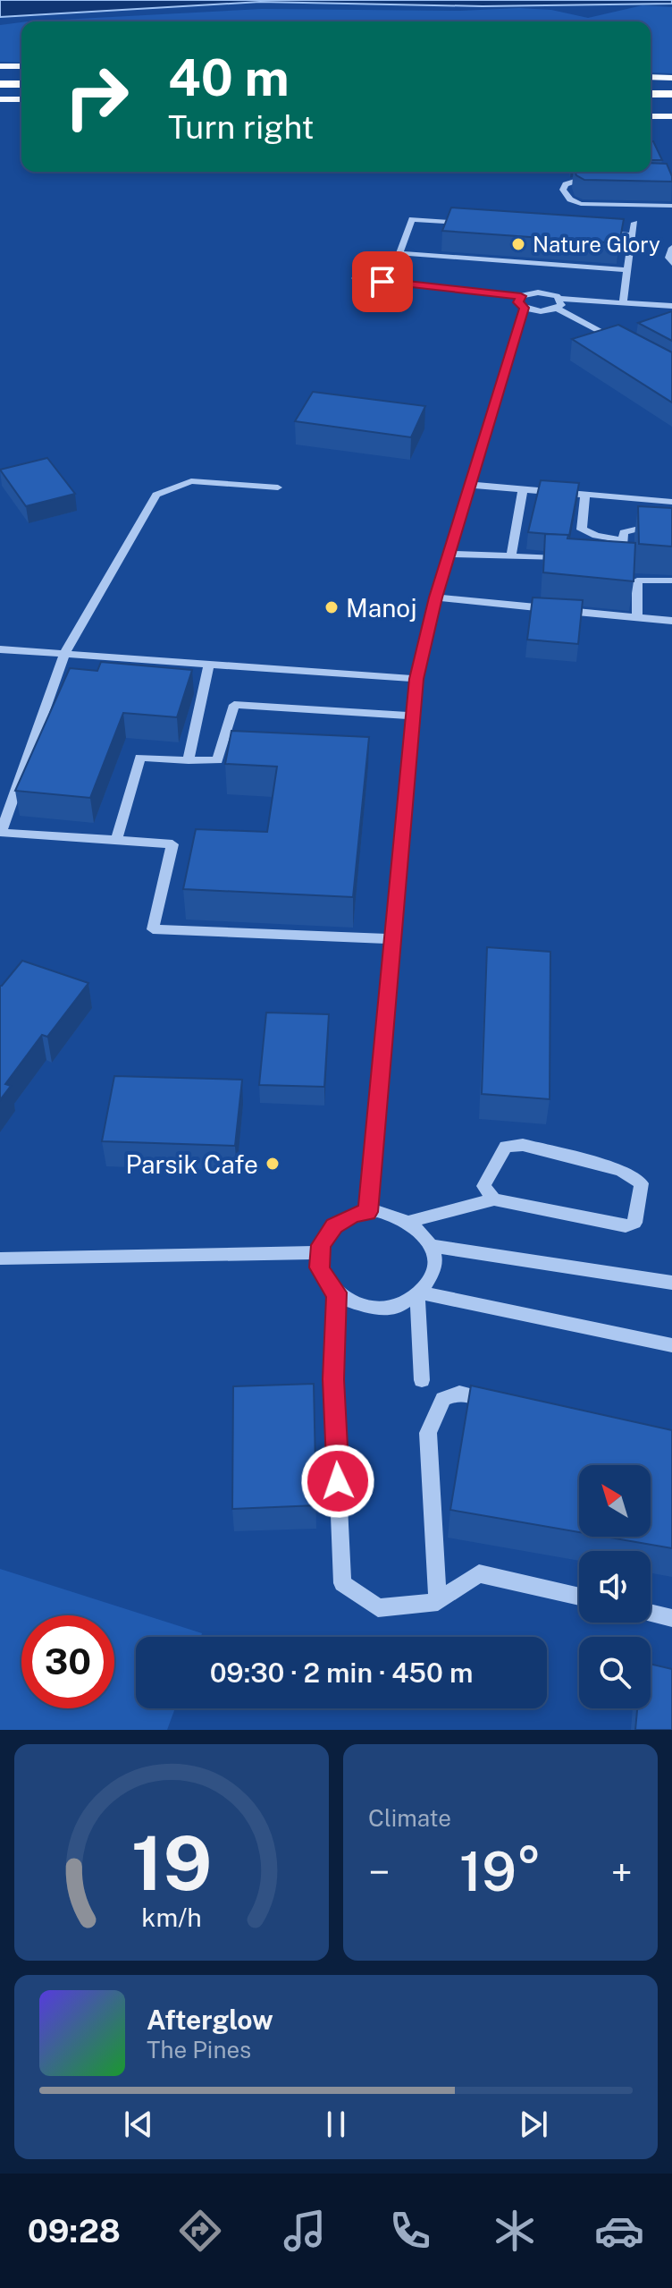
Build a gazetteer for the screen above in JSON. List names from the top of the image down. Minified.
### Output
{"places":["Nature Glory","Manoj","Parsik Cafe"],"north":"top left","page":{"turn":["40 m","Turn right"],"limit":"30","trip":"09:30 · 2 min · 450 m","tile":"Climate","heat":["−","19°","+"],"song":["Afterglow","The Pines"],"tabs":"09:28","gauge":["19","km/h"]}}
